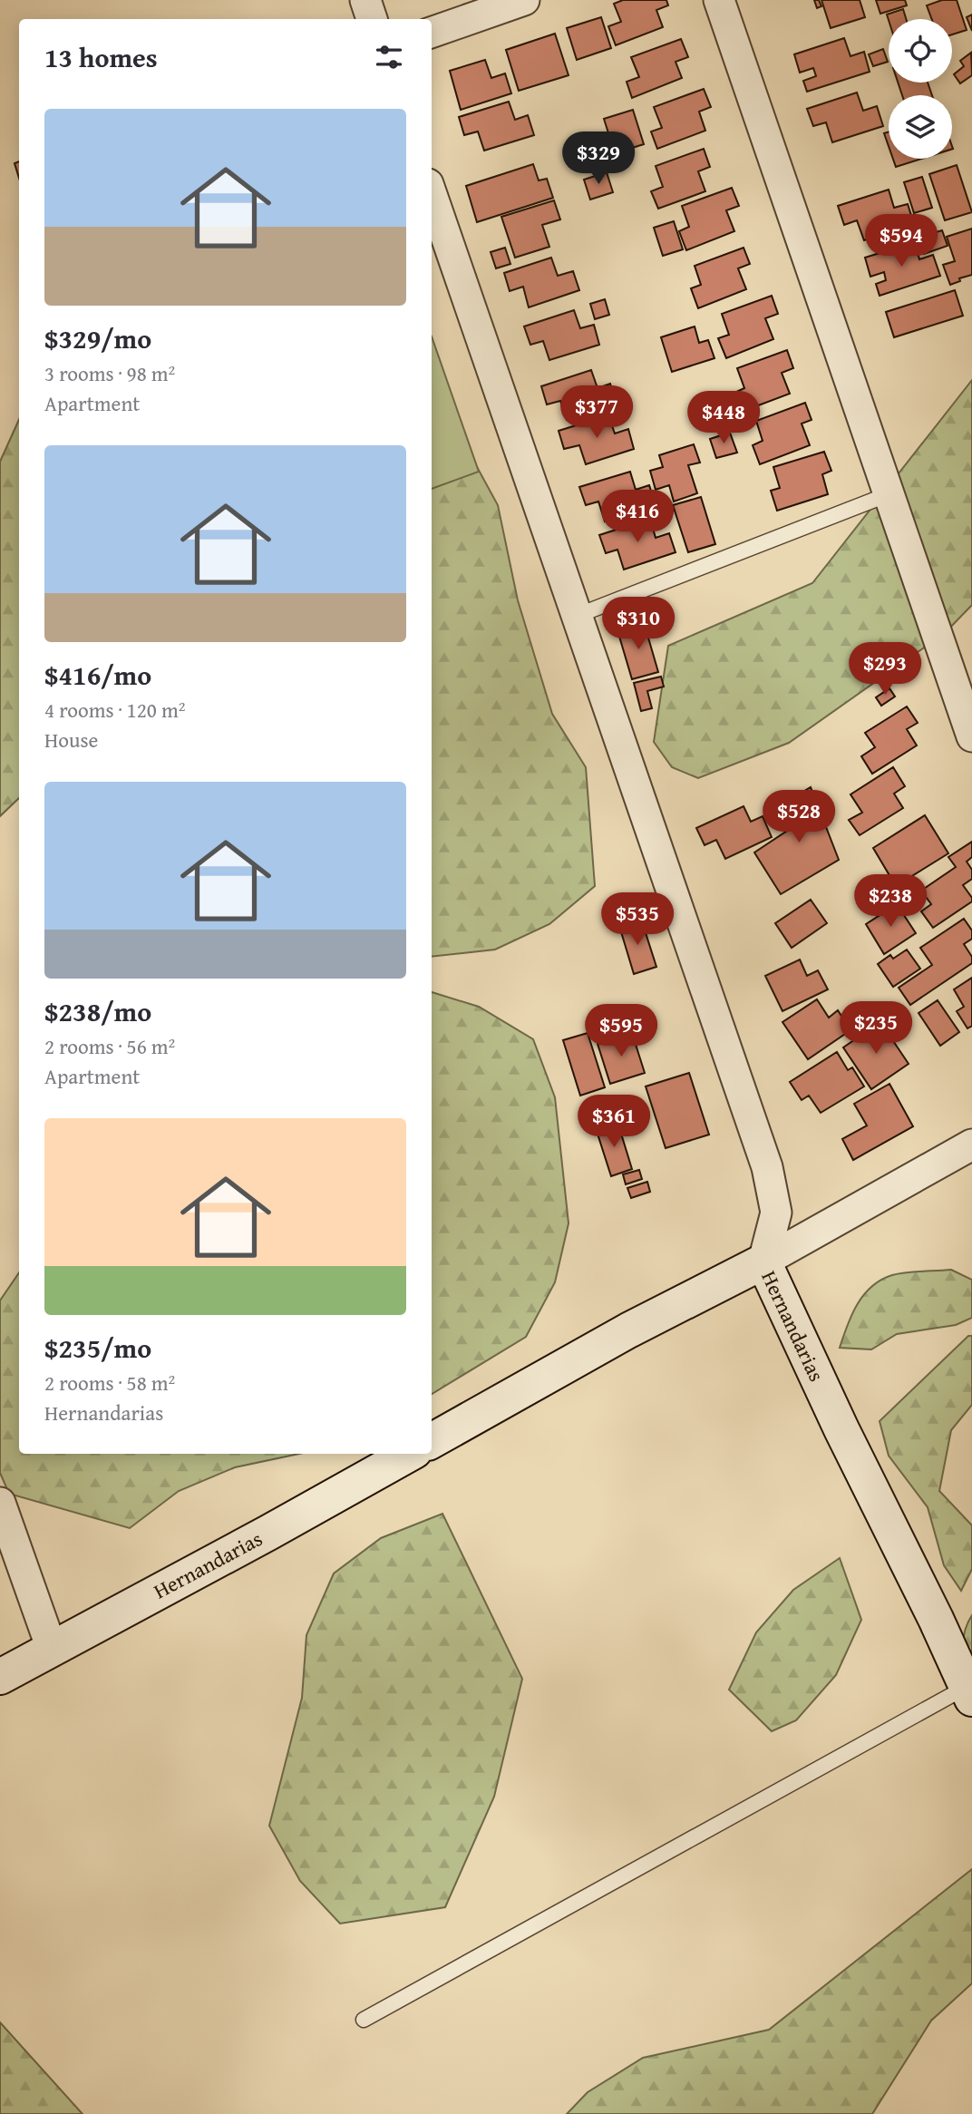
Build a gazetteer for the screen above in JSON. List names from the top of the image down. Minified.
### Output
{"streets":{"street":["Hernandarias"]},"page":{"heading":"13 homes","list":[{"name":"$329/mo","note":"3 rooms · 98 m² · Apartment"},{"name":"$416/mo","note":"4 rooms · 120 m² · House"},{"name":"$238/mo","note":"2 rooms · 56 m² · Apartment"},{"name":"$235/mo","note":"2 rooms · 58 m² · Hernandarias"}],"price":["$329","$594","$377","$448","$416","$310","$293","$528","$238","$535","$235","$595","$361"]}}
